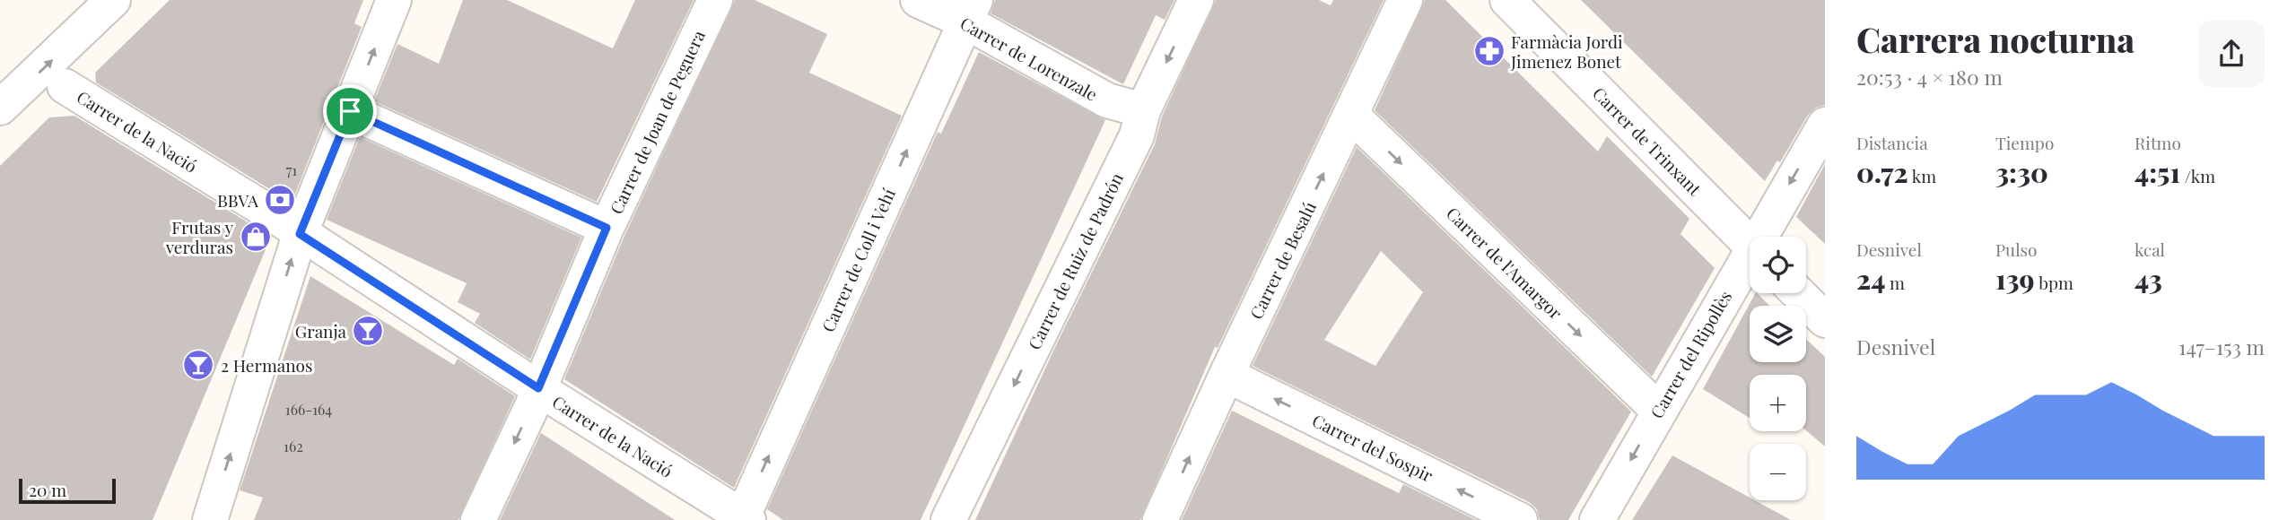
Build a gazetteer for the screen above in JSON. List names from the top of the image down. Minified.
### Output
{"streets":{"street":["Carrer de Lorenzale","Carrer de Joan de Peguera","Carrer de la Nació","Carrer de Trinxant","Carrer de Coll i Vehí","Carrer de Besalú","Carrer de Ruiz de Padrón","Carrer de l'Amargor","Carrer del Ripollès","Carrer del Sospir"]},"crossings":[["Carrer de Lorenzale","Carrer de Coll i Vehí"],["Carrer de Lorenzale","Carrer de Ruiz de Padrón"],["Carrer de Joan de Peguera","Carrer de la Nació"],["Carrer de la Nació","Carrer de Coll i Vehí"],["Carrer de Besalú","Carrer de l'Amargor"],["Carrer de Besalú","Carrer del Sospir"],["Carrer de l'Amargor","Carrer del Ripollès"]],"one_way":["Carrer de Coll i Vehí","Carrer de Besalú","Carrer de Ruiz de Padrón","Carrer de l'Amargor","Carrer del Ripollès","Carrer del Sospir"],"places":{"pharmacy":["Farmàcia Jordi Jimenez Bonet"],"bank":["BBVA"],"shop":["Frutas y verduras"],"bar":["Granja","2 Hermanos"]},"house_numbers":["71","166-164","162"],"scale_bar":"20 m","page":{"heading":["Carrera nocturna","20:53 · 4 × 180 m"],"stats":[["Distancia","0.72 km"],["Tiempo","3:30"],["Ritmo","4:51 /km"],["Desnivel","24 m"],["Pulso","139 bpm"],["kcal","43"]],"map_buttons":["+","−"],"chart":["Desnivel","147–153 m"],"scale":"20 m"}}
